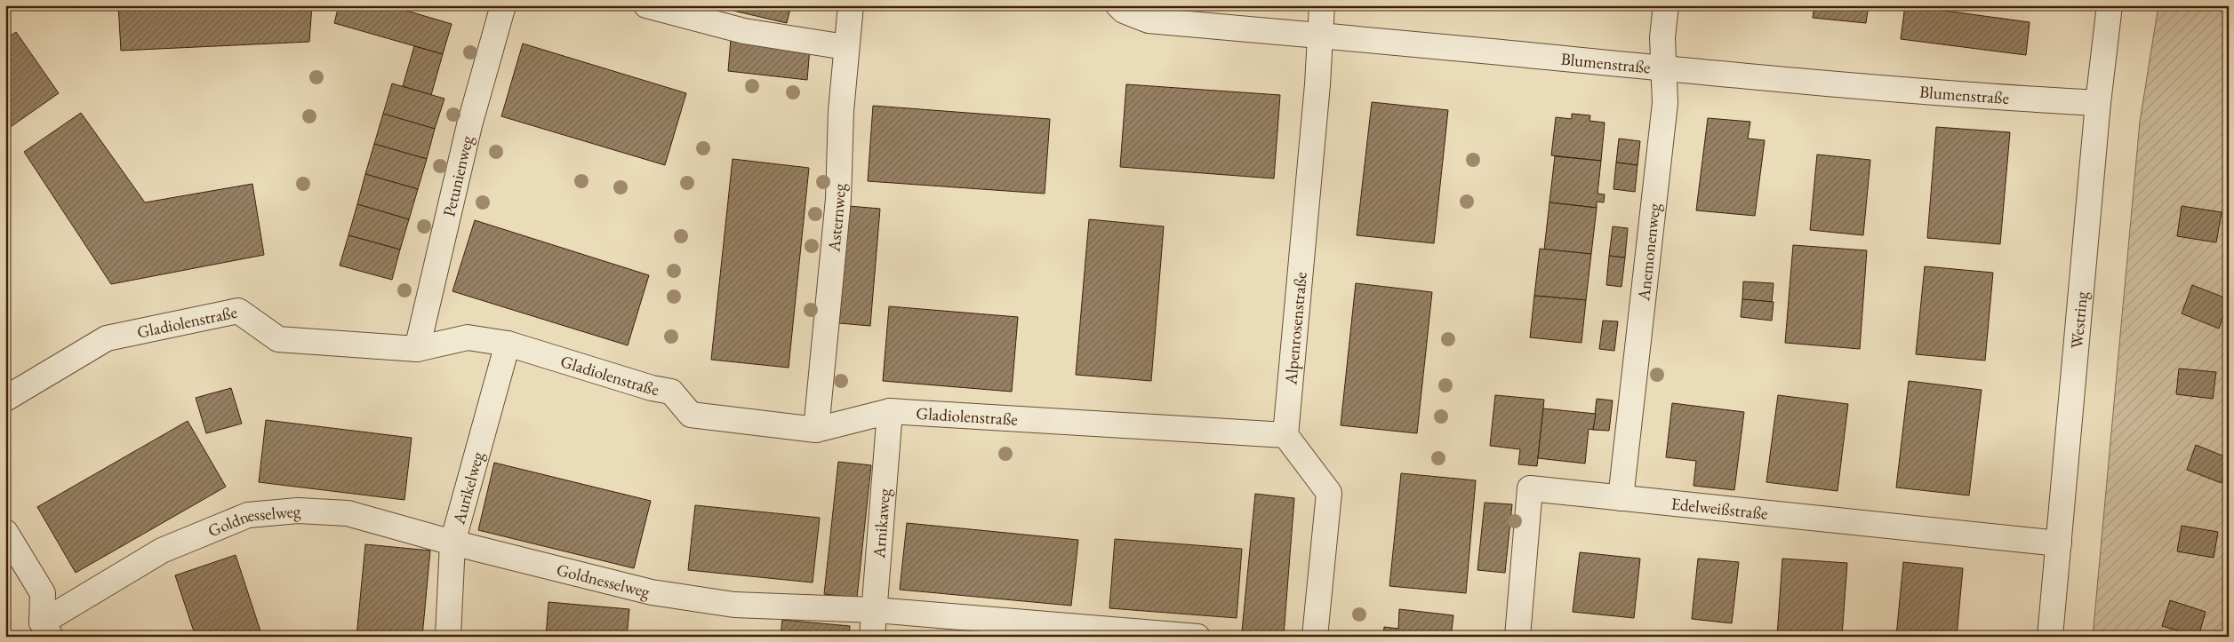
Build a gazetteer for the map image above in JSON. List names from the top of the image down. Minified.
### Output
{"streets":{"street":["Blumenstraße","Petunienweg","Asternweg","Anemonenweg","Westring","Gladiolenstraße","Alpenrosenstraße","Aurikelweg","Edelweißstraße","Goldnesselweg","Arnikaweg"]},"crossings":[["Blumenstraße","Anemonenweg"],["Blumenstraße","Westring"],["Blumenstraße","Alpenrosenstraße"],["Petunienweg","Gladiolenstraße"],["Asternweg","Gladiolenstraße"],["Anemonenweg","Edelweißstraße"],["Westring","Edelweißstraße"],["Gladiolenstraße","Alpenrosenstraße"],["Gladiolenstraße","Aurikelweg"],["Gladiolenstraße","Arnikaweg"],["Aurikelweg","Goldnesselweg"],["Goldnesselweg","Arnikaweg"]]}
